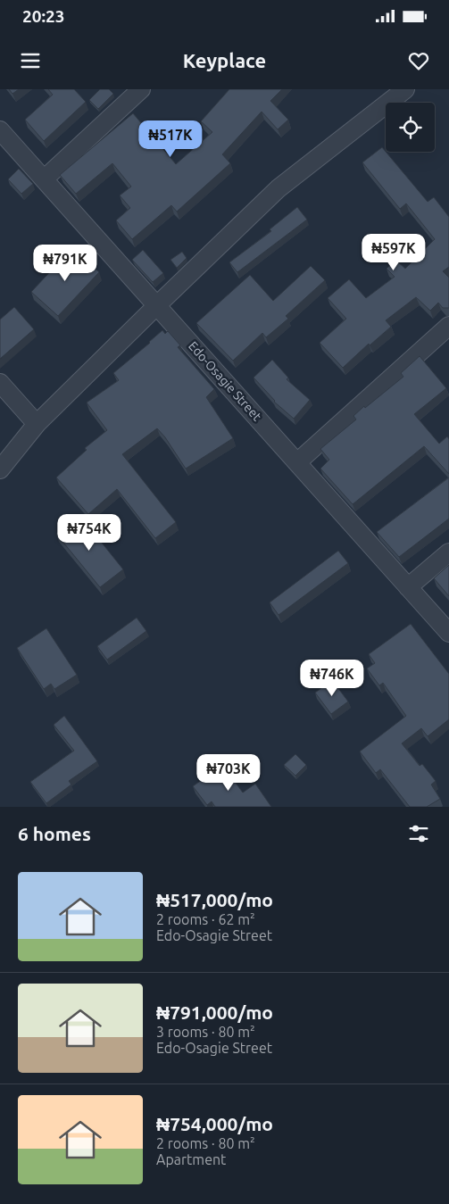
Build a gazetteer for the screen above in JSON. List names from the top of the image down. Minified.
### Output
{"streets":{"street":["Edo-Osagie Street"]},"page":{"status":"20:23","header":"Keyplace","price":["₦517K","₦597K","₦791K","₦754K","₦746K","₦703K"],"heading":"6 homes","list":[{"name":"₦517,000/mo","note":"2 rooms · 62 m² · Edo-Osagie Street"},{"name":"₦791,000/mo","note":"3 rooms · 80 m² · Edo-Osagie Street"},{"name":"₦754,000/mo","note":"2 rooms · 80 m² · Apartment"}]}}
